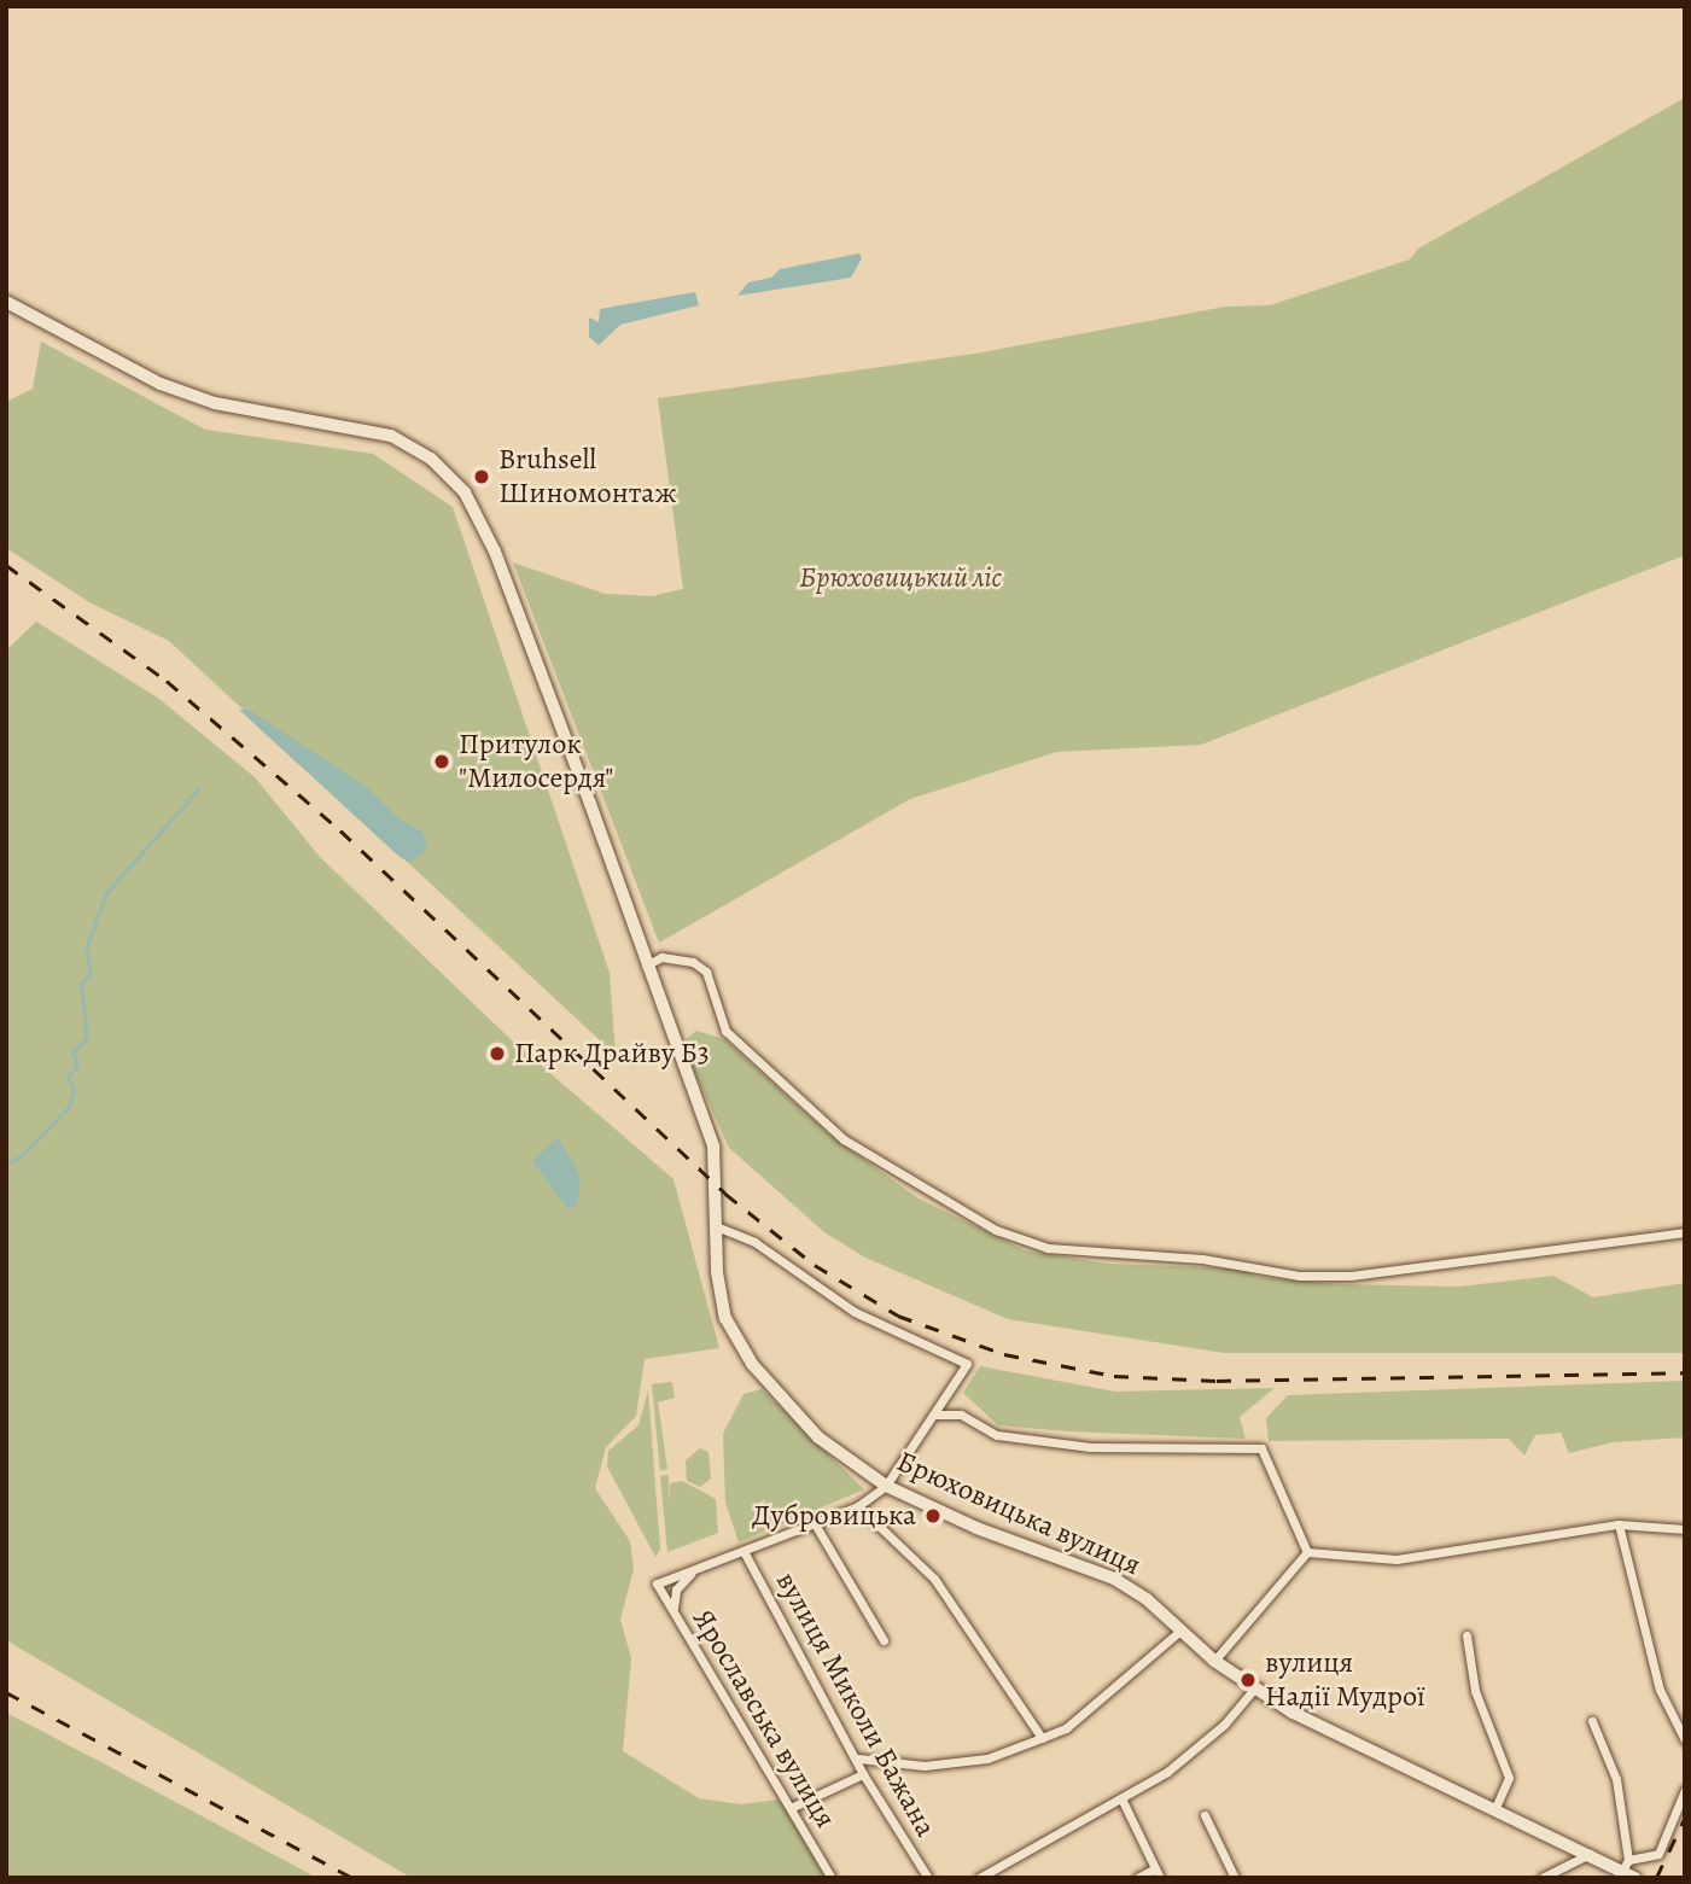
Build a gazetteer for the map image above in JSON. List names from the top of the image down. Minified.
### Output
{"streets":{"main road":["Брюховицька вулиця"],"street":["вулиця Миколи Бажана","Ярославська вулиця"]},"parks":["Брюховицький ліс"],"places":["Bruhsell Шиномонтаж","Притулок \"Милосердя\"","Парк Драйву Б3","Дубровицька","вулиця Надії Мудрої"]}
